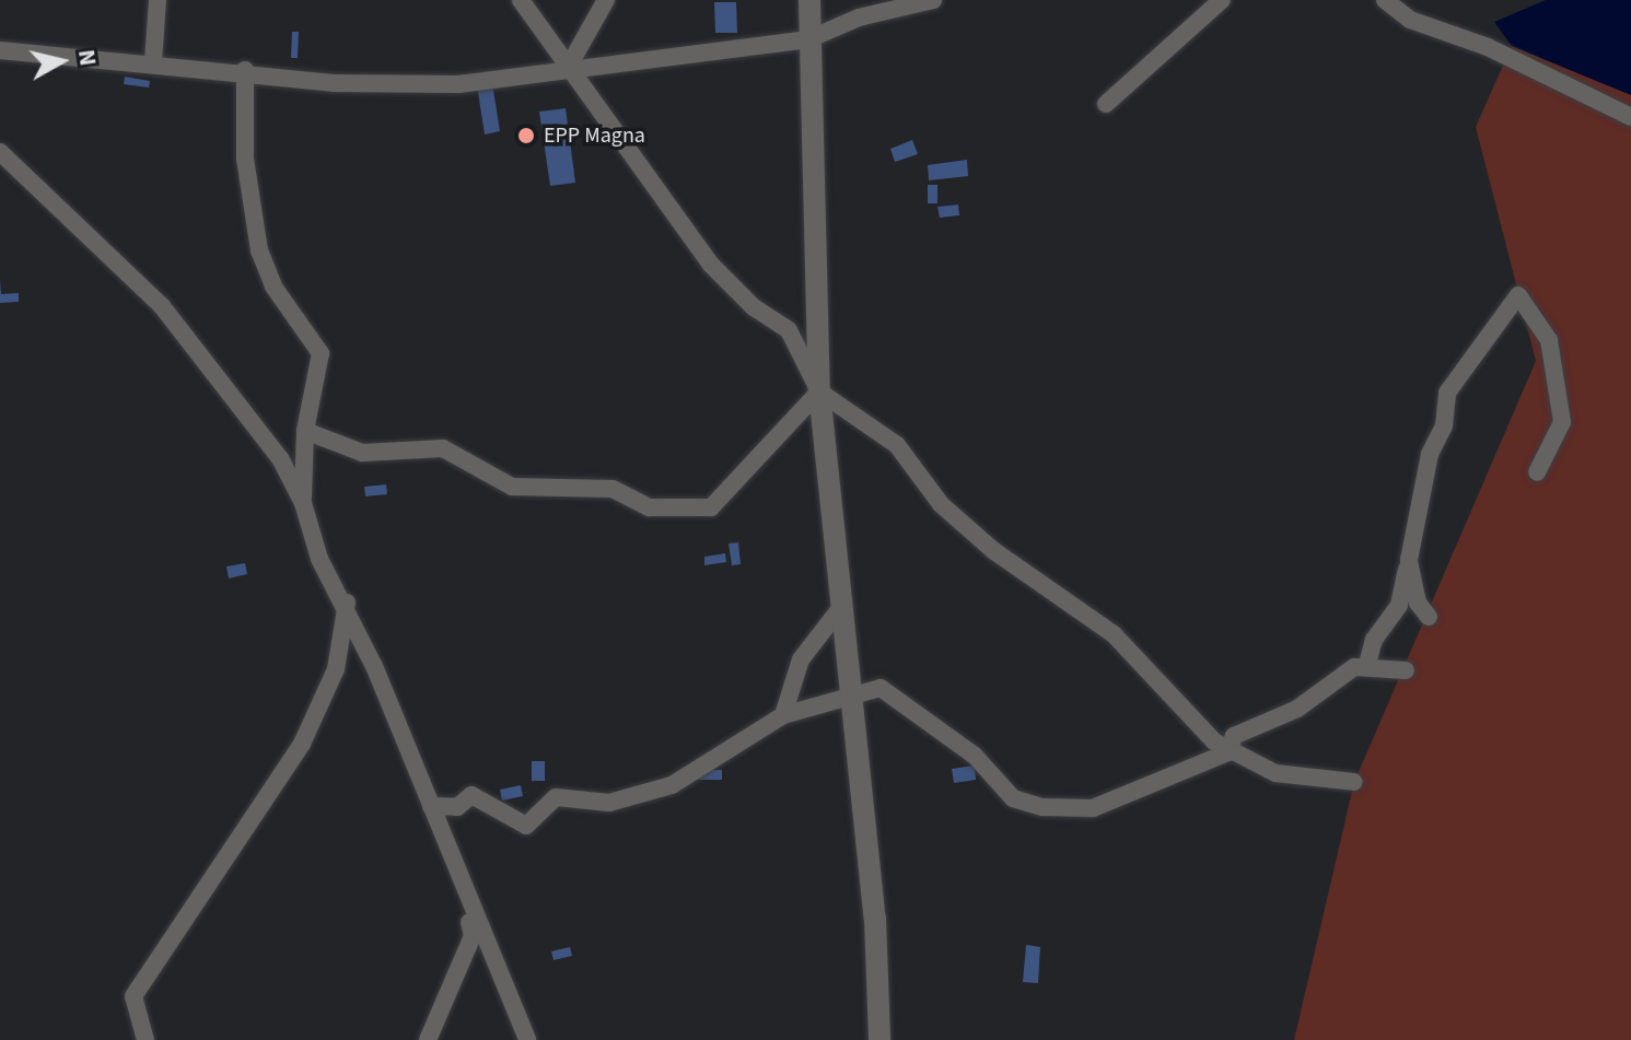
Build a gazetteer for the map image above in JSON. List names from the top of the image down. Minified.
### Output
{"places":["EPP Magna"],"north":"right"}
